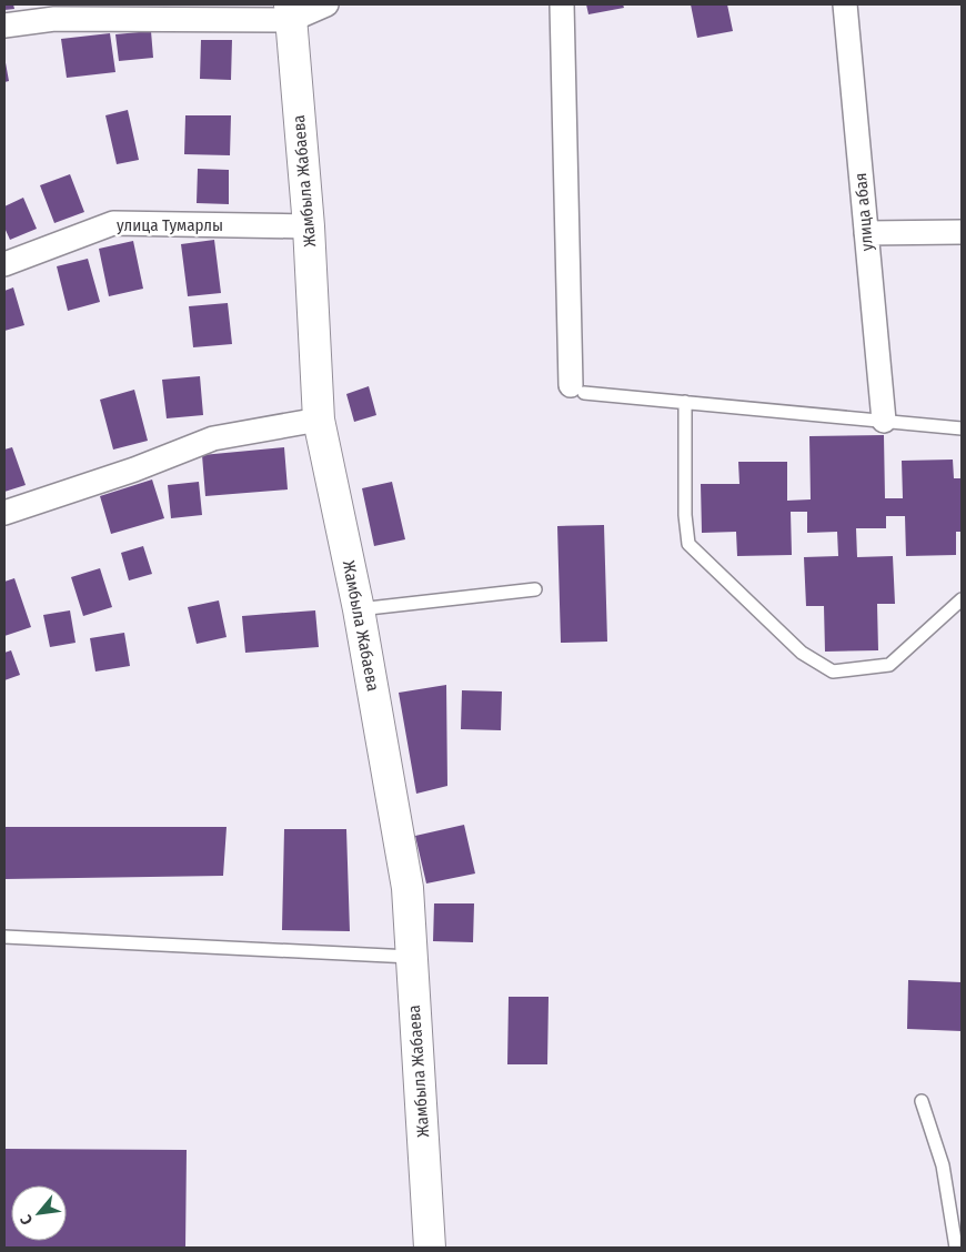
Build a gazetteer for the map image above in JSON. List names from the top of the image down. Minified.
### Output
{"streets":{"street":["Жамбыла Жабаева","улица абая","улица Тумарлы"]},"crossings":[["Жамбыла Жабаева","улица Тумарлы"]],"north":"bottom left"}
